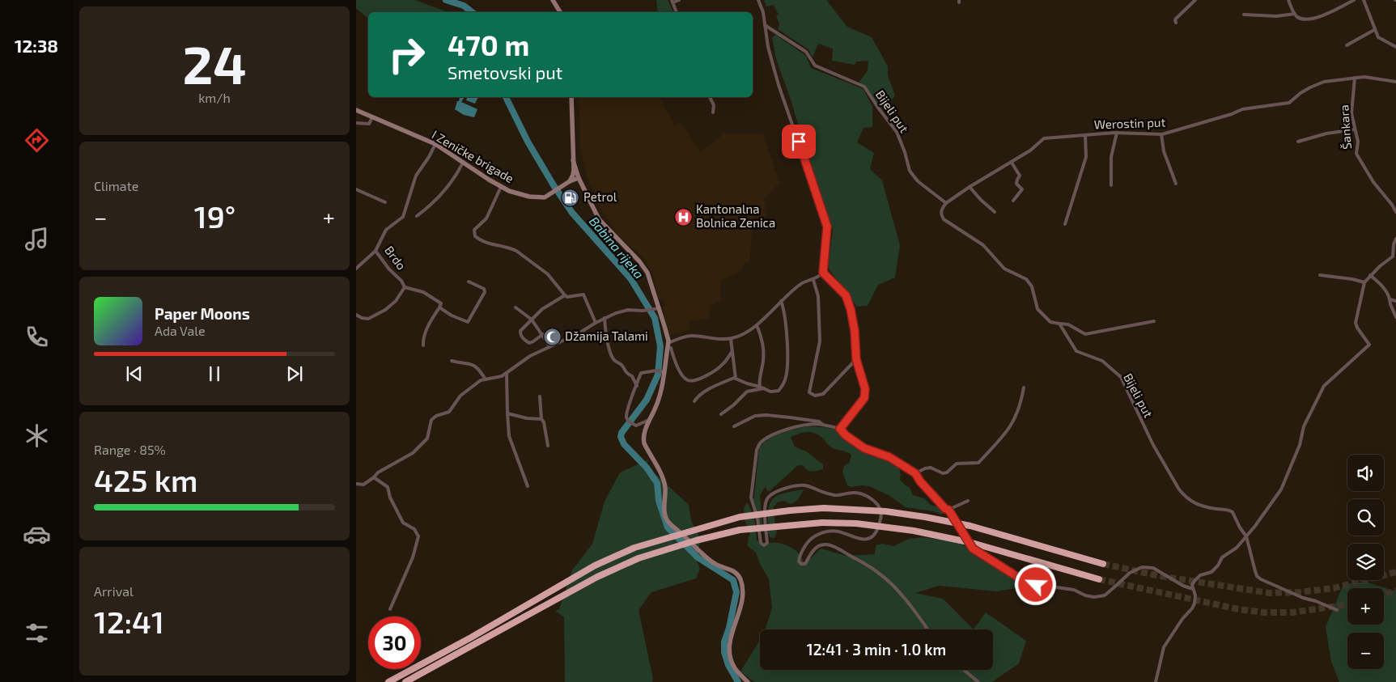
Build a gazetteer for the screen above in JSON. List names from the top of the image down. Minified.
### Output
{"streets":{"main road":["I Zeničke brigade"],"street":["Bijeli put","Werostin put","Šankara","Brdo"]},"crossings":[["Bijeli put","Werostin put"],["Werostin put","Šankara"],["I Zeničke brigade","Brdo"]],"water":["Babina rijeka"],"places":{"fuel station":["Petrol"],"hospital":["Kantonalna Bolnica Zenica"],"mosque":["Džamija Talami"]},"page":{"tabs":"12:38","tile":[["24","km/h"],"Climate",["Range · 85%","425 km"],["Arrival","12:41"]],"turn":["470 m","Smetovski put"],"heat":["−","19°","+"],"song":["Paper Moons","Ada Vale"],"map_buttons":["+","−"],"limit":"30","trip":"12:41 · 3 min · 1.0 km"}}
